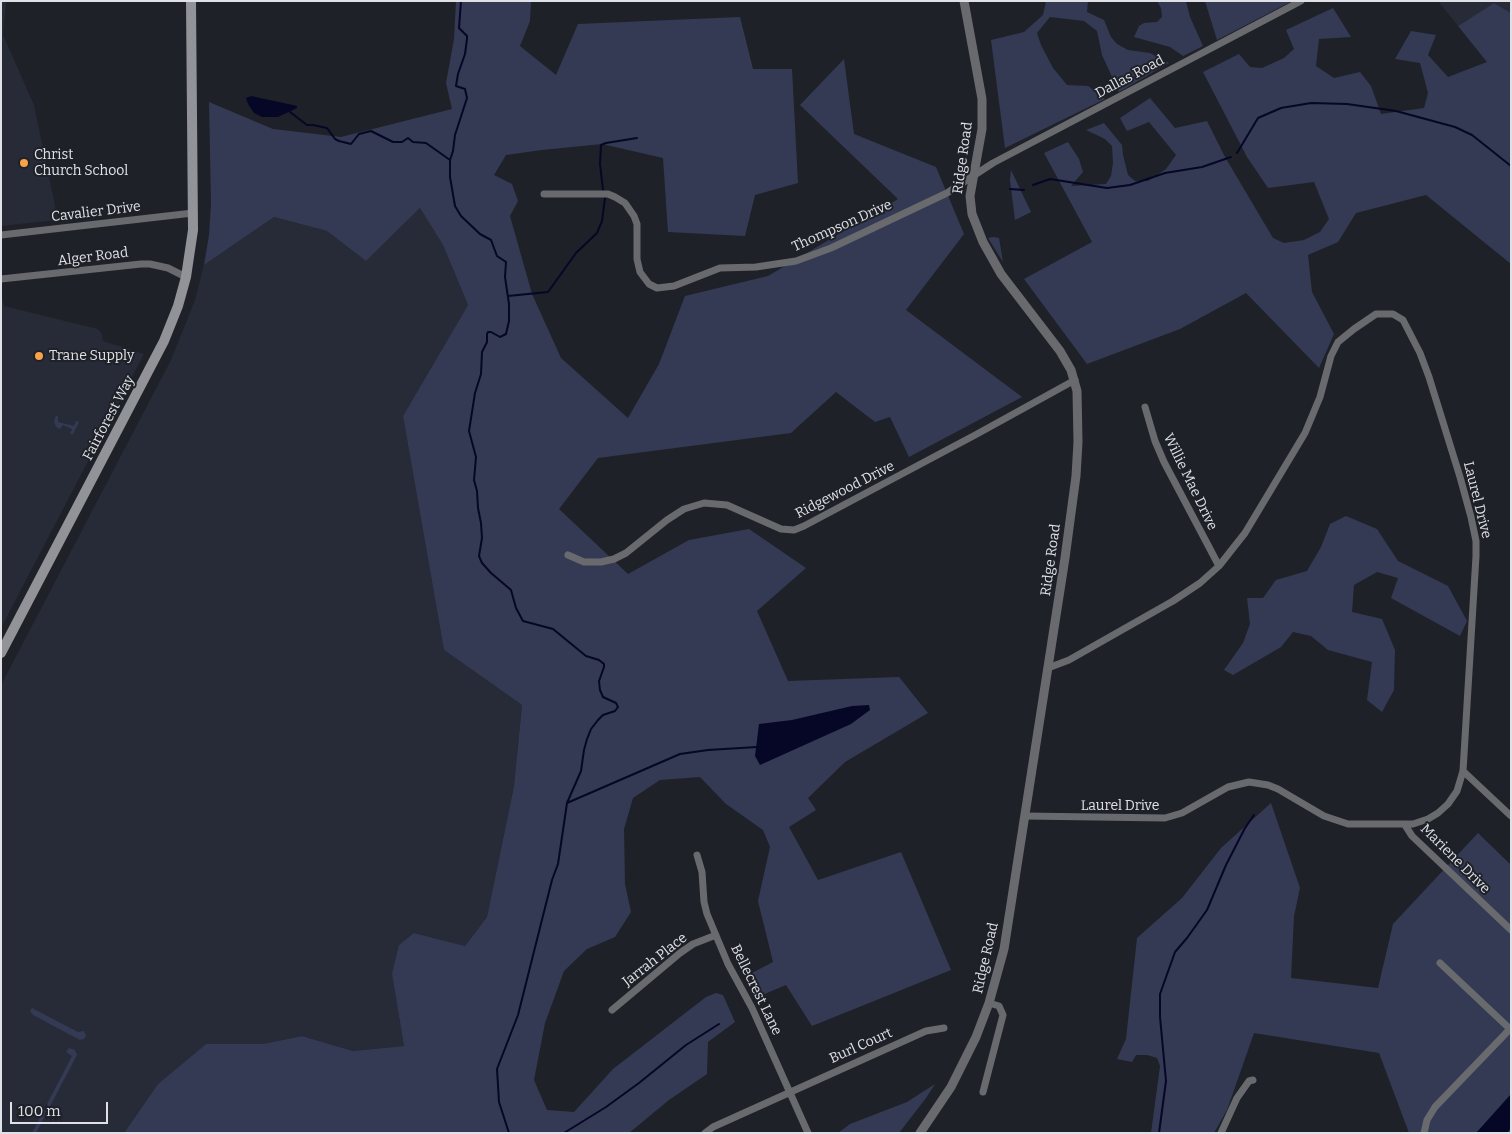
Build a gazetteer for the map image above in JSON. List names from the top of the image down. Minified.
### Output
{"streets":{"main road":["Fairforest Way"],"street":["Dallas Road","Ridge Road","Cavalier Drive","Thompson Drive","Alger Road","Willie Mae Drive","Ridgewood Drive","Laurel Drive","Mariene Drive","Jarrah Place","Bellecrest Lane","Burl Court"]},"crossings":[["Dallas Road","Ridge Road"],["Dallas Road","Thompson Drive"],["Ridge Road","Thompson Drive"],["Ridge Road","Ridgewood Drive"],["Ridge Road","Laurel Drive"],["Cavalier Drive","Fairforest Way"],["Alger Road","Fairforest Way"],["Willie Mae Drive","Laurel Drive"],["Laurel Drive","Mariene Drive"],["Jarrah Place","Bellecrest Lane"],["Bellecrest Lane","Burl Court"]],"places":["Christ Church School","Trane Supply"],"scale_bar":"100 m"}
